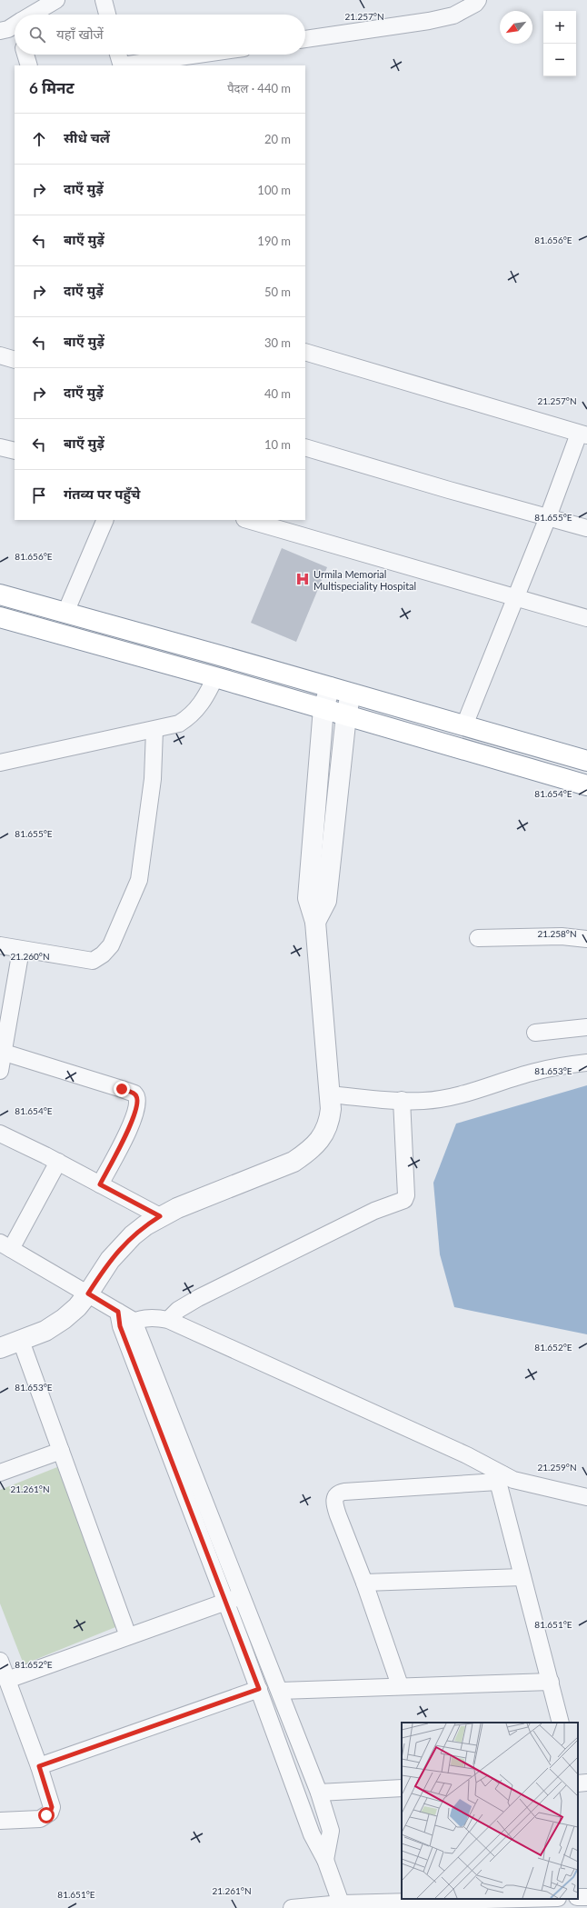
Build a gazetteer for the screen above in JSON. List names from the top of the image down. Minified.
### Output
{"places":{"hospital":["Urmila Memorial Multispeciality Hospital"]},"north":"bottom left","page":{"map_buttons":["+","−"],"search":"यहाँ खोजें","heading":["6 मिनट","पैदल · 440 m"],"list":[["सीधे चलें","20 m"],["दाएँ मुड़ें","100 m"],["बाएँ मुड़ें","190 m"],["दाएँ मुड़ें","50 m"],["बाएँ मुड़ें","30 m"],["दाएँ मुड़ें","40 m"],["बाएँ मुड़ें","10 m"],"गंतव्य पर पहुँचे"]},"coordinates":["21.257°N","81.656°E","81.655°E","81.654°E","21.258°N","21.260°N","81.653°E","81.652°E","21.259°N","21.261°N","81.651°E"]}
